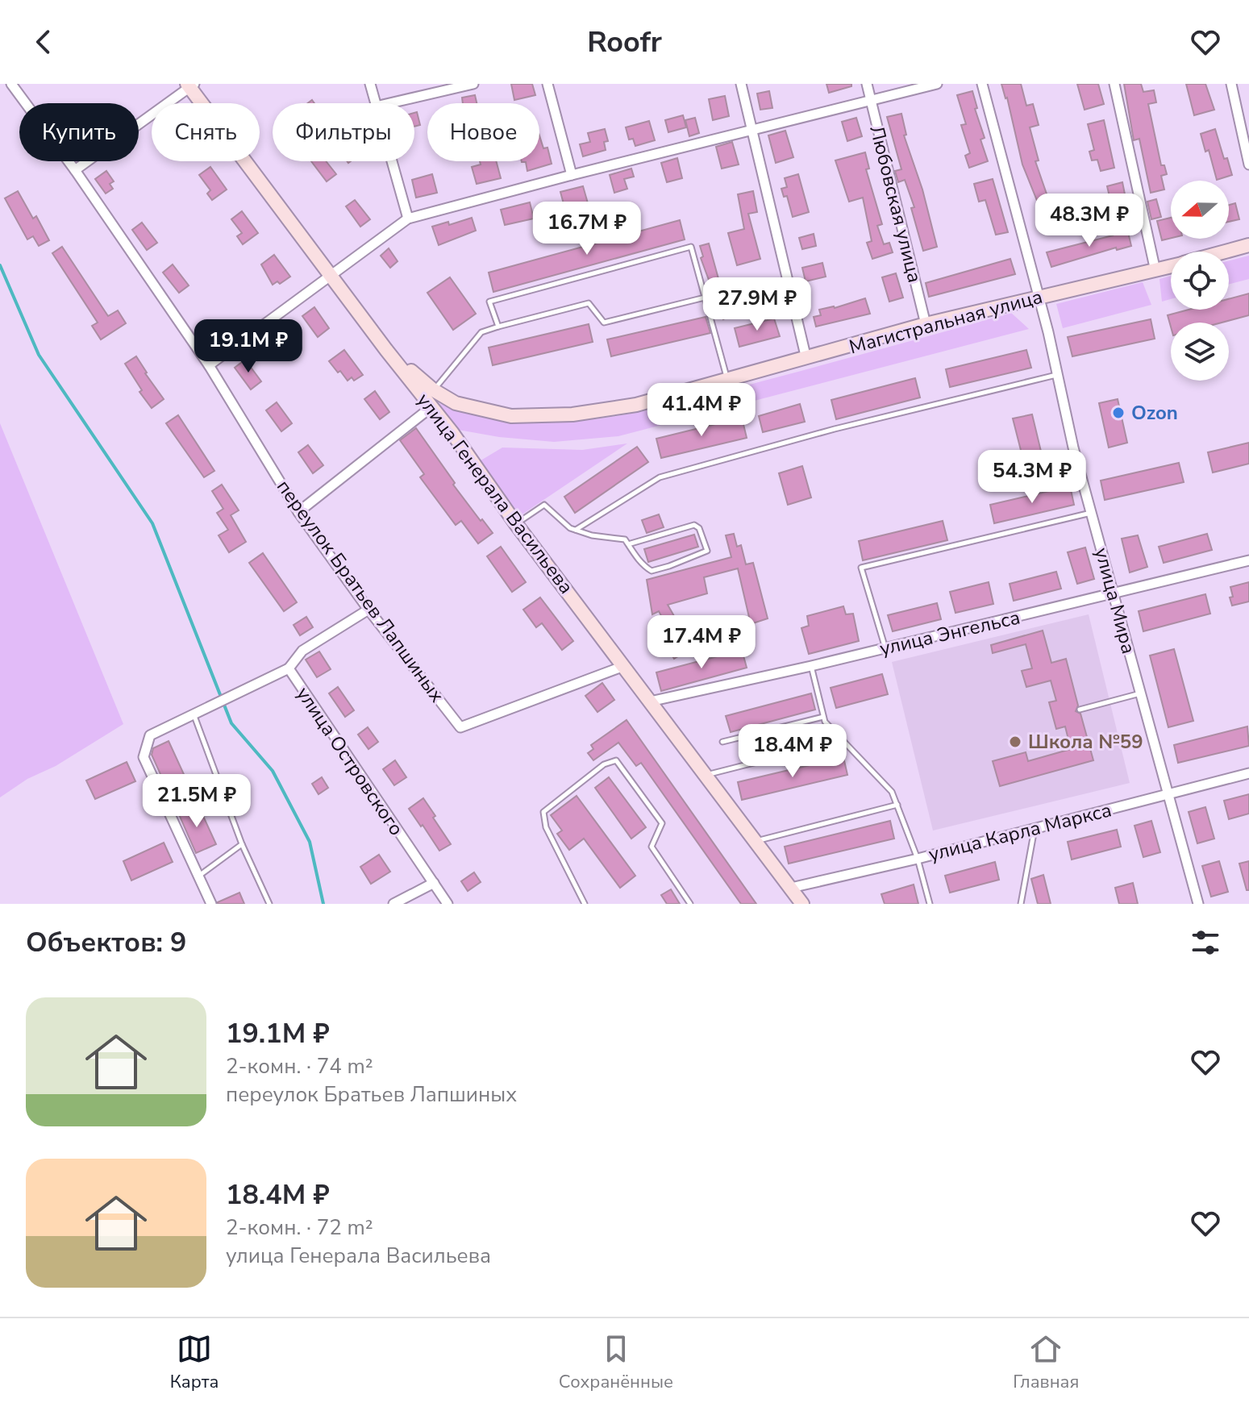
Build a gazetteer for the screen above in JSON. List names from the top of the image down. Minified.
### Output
{"streets":{"main road":["Магистральная улица","улица Генерала Васильева"],"street":["Любовская улица","переулок Братьев Лапшиных","улица Мира","улица Энгельса","улица Островского","улица Карла Маркса"]},"crossings":[["Любовская улица","Магистральная улица"],["Магистральная улица","улица Генерала Васильева"],["Магистральная улица","улица Мира"],["улица Генерала Васильева","переулок Братьев Лапшиных"],["улица Генерала Васильева","улица Энгельса"],["улица Генерала Васильева","улица Карла Маркса"],["переулок Братьев Лапшиных","улица Островского"],["улица Мира","улица Энгельса"],["улица Мира","улица Карла Маркса"]],"places":["Ozon","Школа №59"],"north":"left","page":{"header":"Roofr","chip":["Купить","Снять","Фильтры","Новое"],"price":["48.3M ₽","16.7M ₽","27.9M ₽","19.1M ₽","41.4M ₽","54.3M ₽","17.4M ₽","18.4M ₽","21.5M ₽"],"heading":"Объектов: 9","list":[{"name":"19.1M ₽","note":"2-комн. · 74 m² · переулок Братьев Лапшиных"},{"name":"18.4M ₽","note":"2-комн. · 72 m² · улица Генерала Васильева"}],"tabs":["Карта","Сохранённые","Главная"]}}
